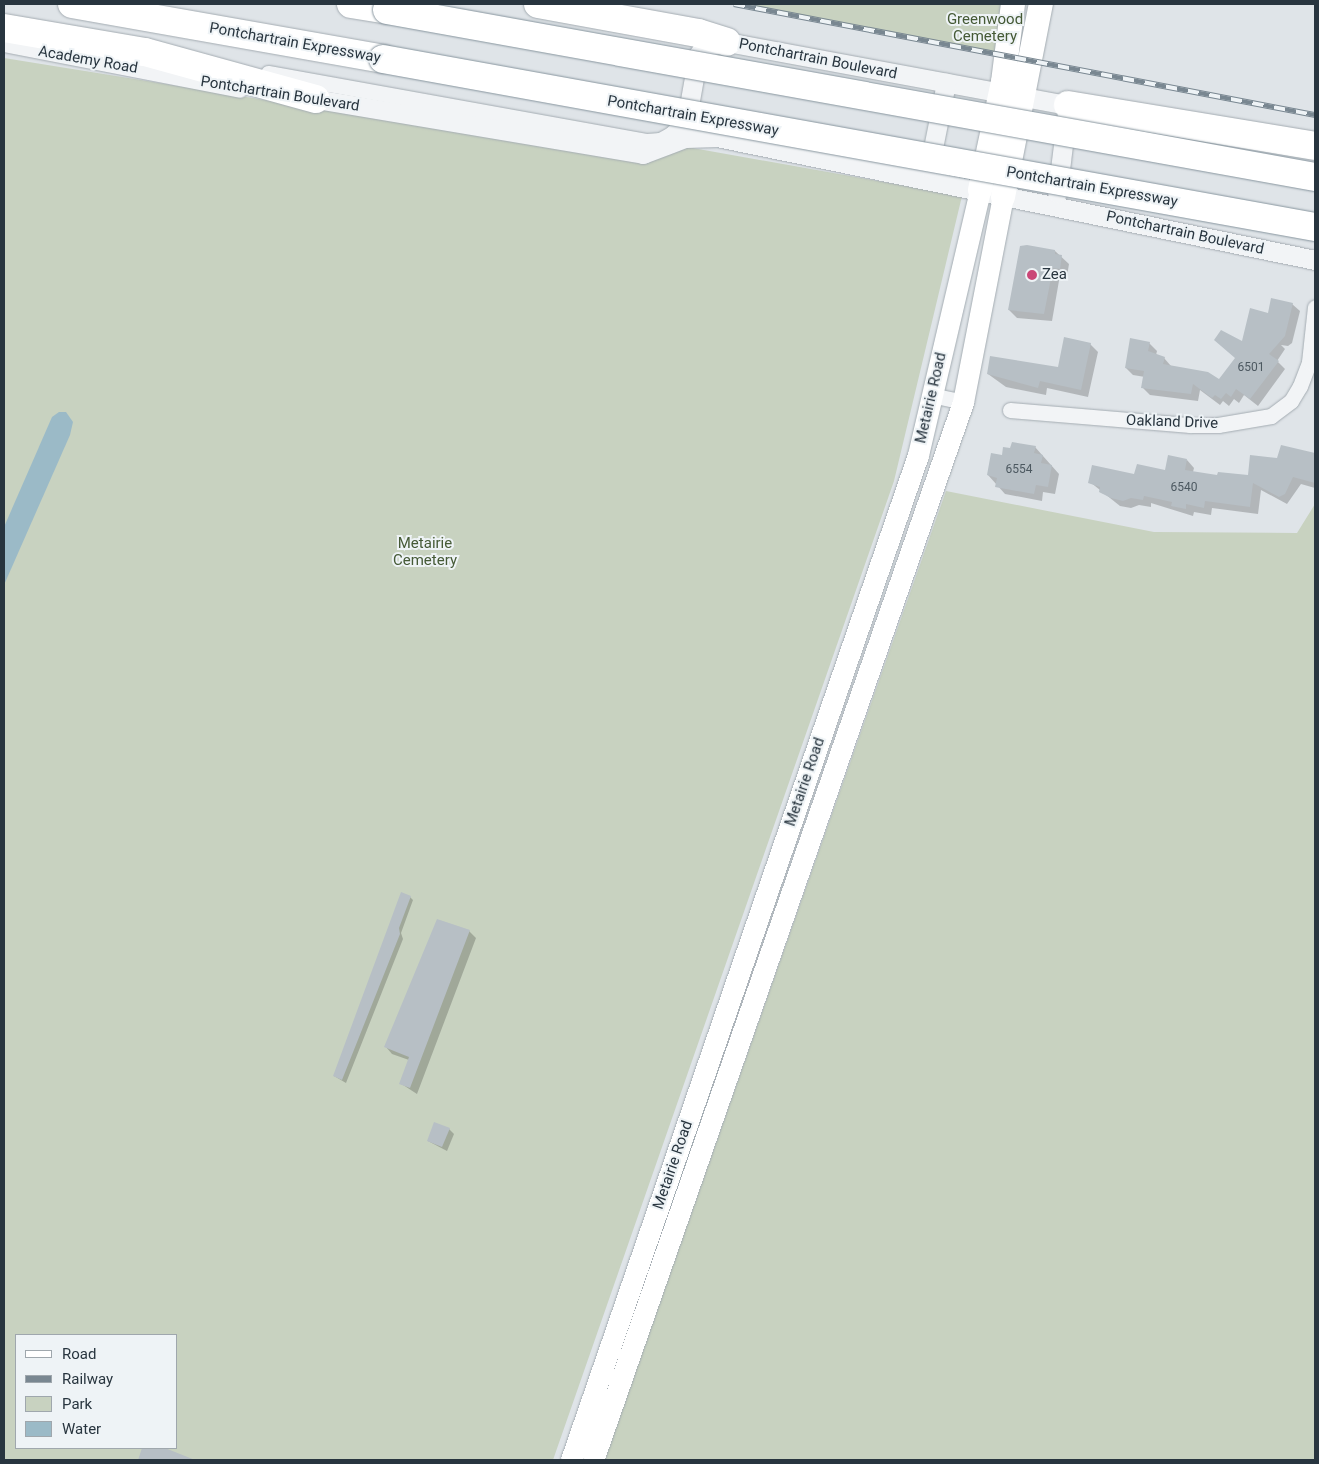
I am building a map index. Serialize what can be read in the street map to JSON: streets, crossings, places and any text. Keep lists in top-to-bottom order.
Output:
{
  "streets": {
    "highway": ["Pontchartrain Expressway"],
    "main road": ["Metairie Road"],
    "street": ["Pontchartrain Boulevard", "Academy Road", "Oakland Drive"]
  },
  "crossings": [
    ["Pontchartrain Boulevard", "Academy Road"],
    ["Pontchartrain Boulevard", "Metairie Road"]
  ],
  "parks": ["Greenwood Cemetery", "Metairie Cemetery"],
  "places": ["Zea"],
  "house_numbers": ["6501", "6554", "6540"],
  "legend": [
    "Road",
    "Railway",
    "Park",
    "Water"
  ]
}
